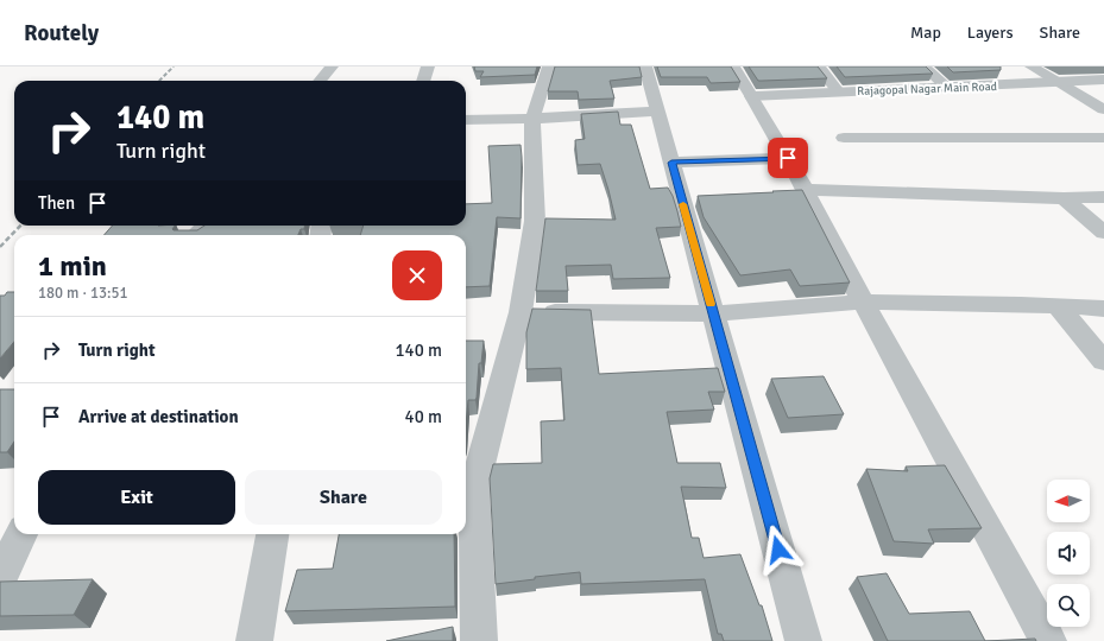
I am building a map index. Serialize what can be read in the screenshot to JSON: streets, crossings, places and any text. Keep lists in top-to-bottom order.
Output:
{
  "streets": {
    "street": ["Rajagopal Nagar Main Road"]
  },
  "north": "left",
  "page": {
    "header": "Routely",
    "nav": ["Map", "Layers", "Share"],
    "turn": ["140 m", "Turn right"],
    "then": "Then",
    "heading": ["1 min", "180 m · 13:51"],
    "list": [
      {
        "name": "Turn right",
        "value": "140 m"
      },
      {
        "name": "Arrive at destination",
        "value": "40 m"
      }
    ],
    "buttons": ["Exit", "Share"]
  }
}
